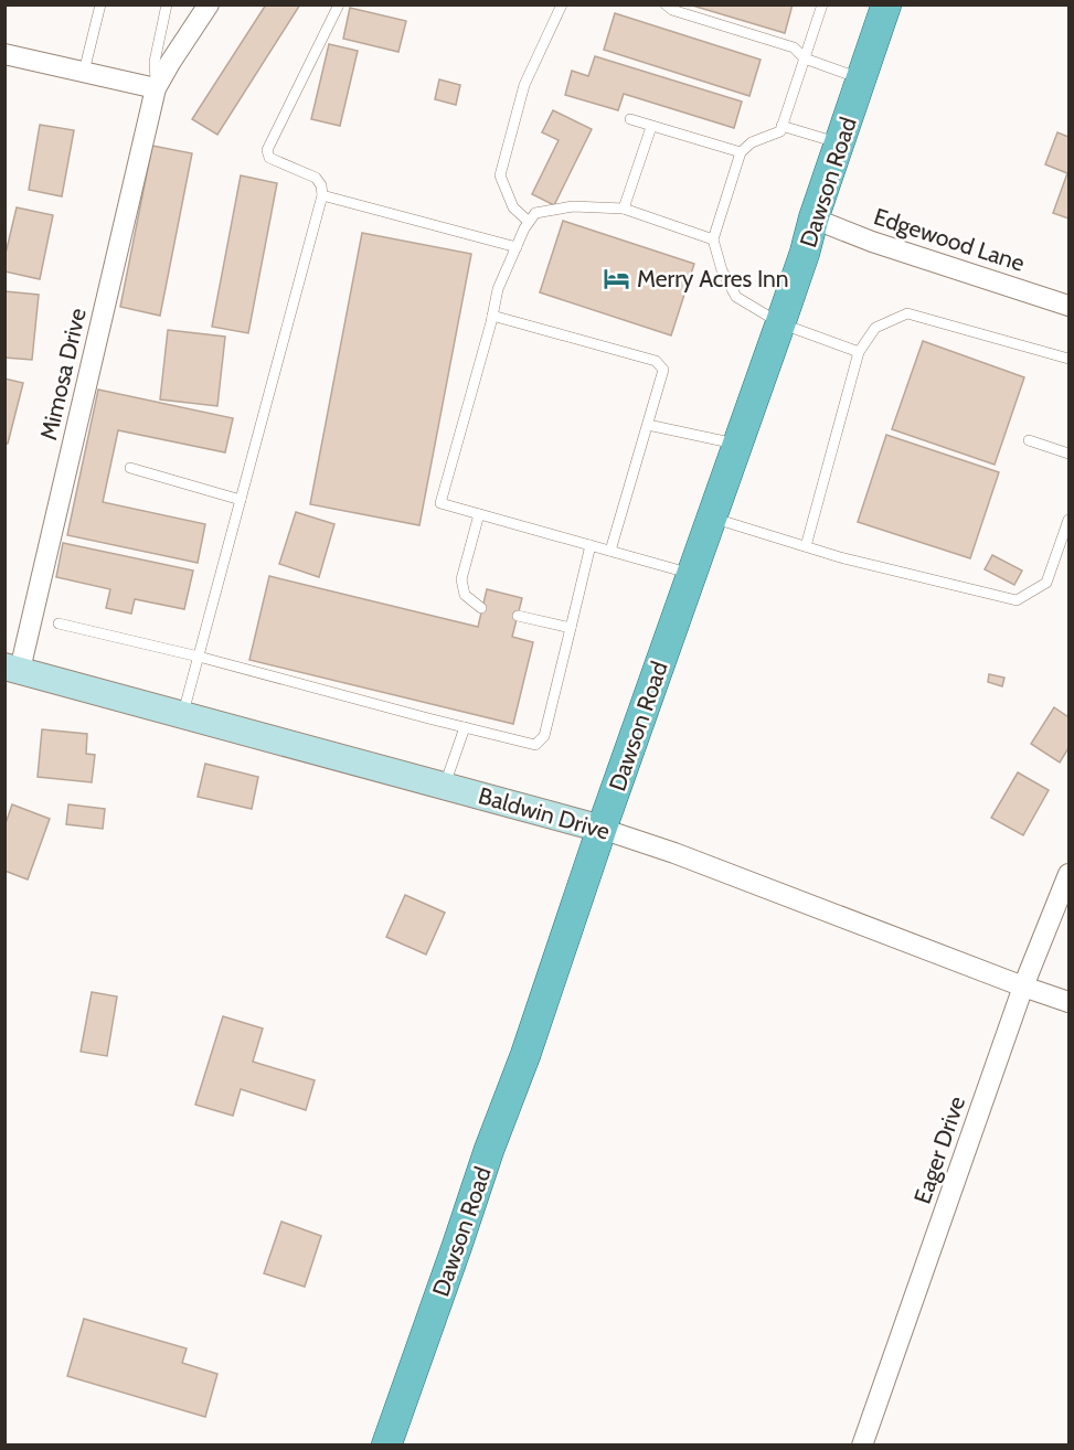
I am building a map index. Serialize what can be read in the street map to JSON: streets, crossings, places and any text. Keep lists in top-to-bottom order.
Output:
{
  "streets": {
    "main road": ["Dawson Road"],
    "street": [
      "Edgewood Lane",
      "Mimosa Drive",
      "Baldwin Drive",
      "Eager Drive"
    ]
  },
  "crossings": [
    ["Dawson Road", "Edgewood Lane"],
    ["Dawson Road", "Baldwin Drive"],
    ["Mimosa Drive", "Baldwin Drive"],
    ["Baldwin Drive", "Eager Drive"]
  ],
  "places": {
    "hotel": ["Merry Acres Inn"]
  }
}
